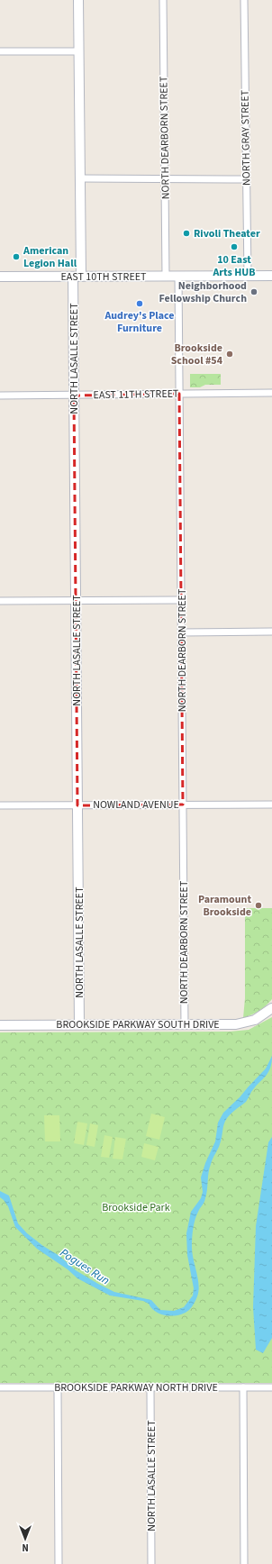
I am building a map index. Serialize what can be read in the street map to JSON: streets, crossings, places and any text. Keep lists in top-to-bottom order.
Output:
{
  "streets": {
    "street": [
      "NORTH DEARBORN STREET",
      "NORTH GRAY STREET",
      "EAST 10TH STREET",
      "NORTH LASALLE STREET",
      "EAST 11TH STREET",
      "NOWLAND AVENUE",
      "BROOKSIDE PARKWAY SOUTH DRIVE",
      "BROOKSIDE PARKWAY NORTH DRIVE"
    ]
  },
  "crossings": [
    ["NORTH DEARBORN STREET", "EAST 10TH STREET"],
    ["NORTH DEARBORN STREET", "EAST 11TH STREET"],
    ["NORTH DEARBORN STREET", "NOWLAND AVENUE"],
    ["NORTH DEARBORN STREET", "BROOKSIDE PARKWAY SOUTH DRIVE"],
    ["NORTH GRAY STREET", "EAST 10TH STREET"],
    ["EAST 10TH STREET", "NORTH LASALLE STREET"],
    ["NORTH LASALLE STREET", "EAST 11TH STREET"],
    ["NORTH LASALLE STREET", "NOWLAND AVENUE"],
    ["NORTH LASALLE STREET", "BROOKSIDE PARKWAY SOUTH DRIVE"],
    ["NORTH LASALLE STREET", "BROOKSIDE PARKWAY NORTH DRIVE"]
  ],
  "water": ["Pogues Run"],
  "parks": ["Brookside Park"],
  "places": [
    "Rivoli Theater",
    "10 East Arts HUB",
    "American Legion Hall",
    "Neighborhood Fellowship Church",
    "Audrey's Place Furniture",
    "Brookside School #54",
    "Paramount Brookside"
  ],
  "north": "bottom"
}
